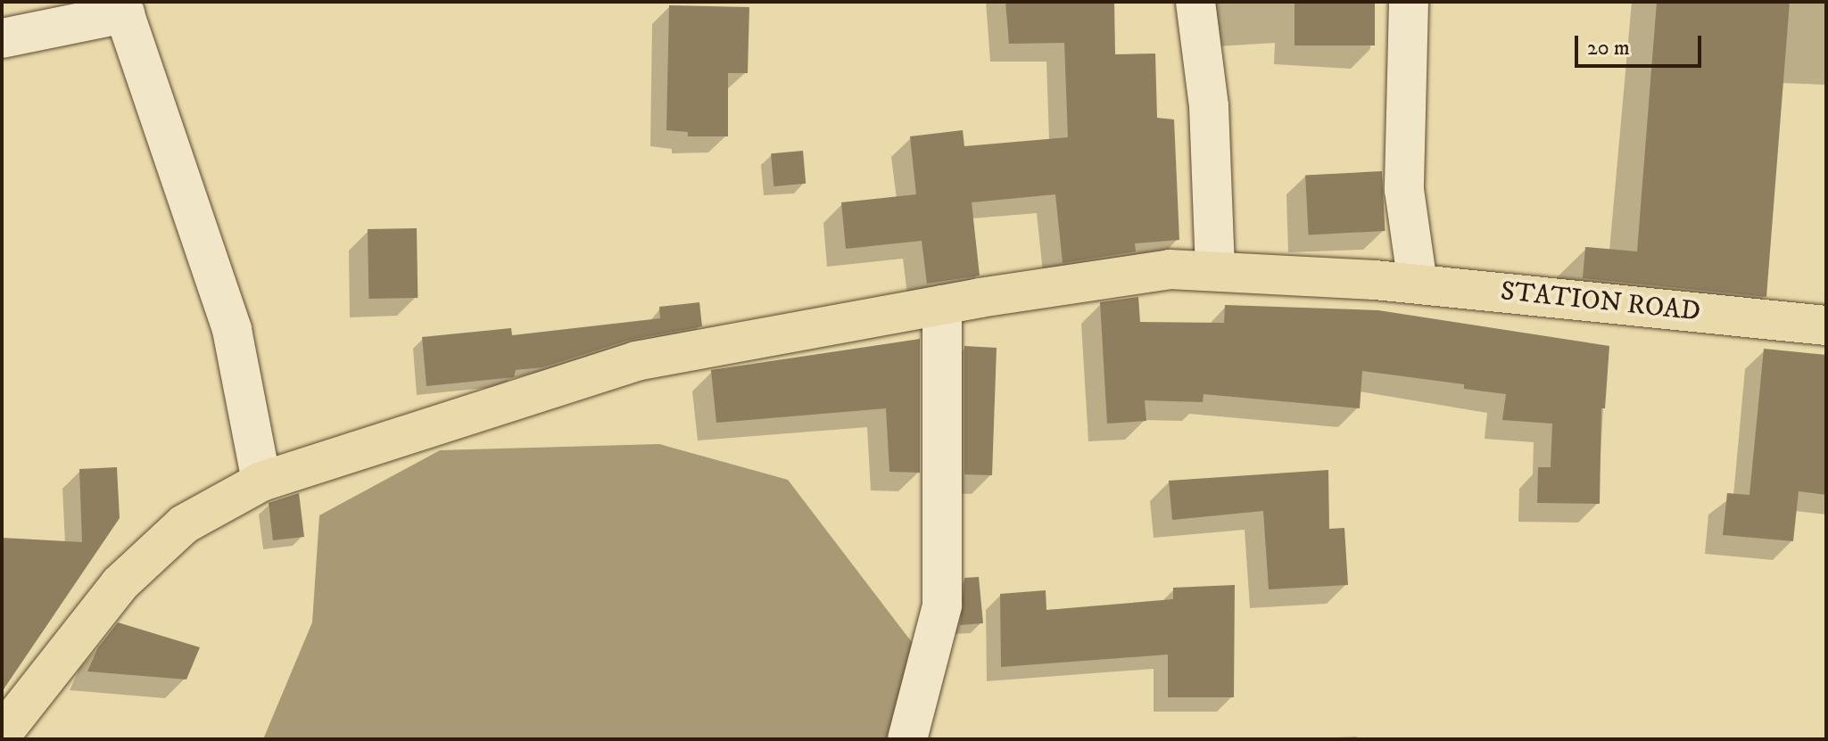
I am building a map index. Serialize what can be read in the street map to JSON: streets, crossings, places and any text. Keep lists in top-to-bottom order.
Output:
{
  "streets": {
    "main road": ["STATION ROAD"]
  },
  "scale_bar": "20 m"
}
